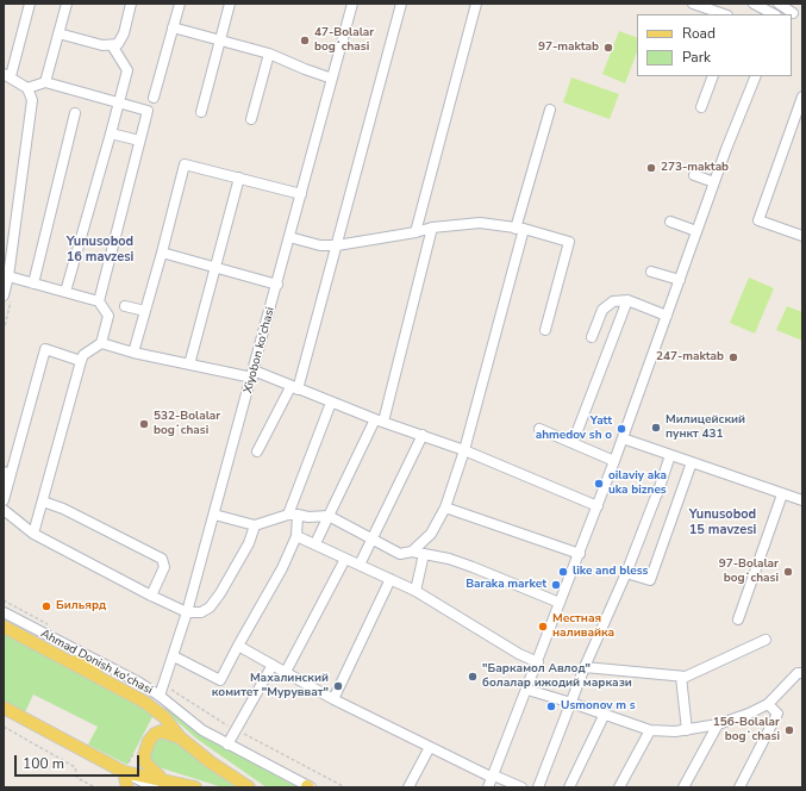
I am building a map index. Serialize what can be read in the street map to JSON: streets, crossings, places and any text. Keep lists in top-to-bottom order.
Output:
{
  "streets": {
    "main road": ["Ahmad Donish ko'chasi"],
    "street": ["Xiyobon ko'chasi"]
  },
  "crossings": [
    ["Xiyobon ko'chasi", "Ahmad Donish ko'chasi"]
  ],
  "districts": ["Yunusobod 16 mavzesi", "Yunusobod 15 mavzesi"],
  "places": [
    "47-Bolalar bogʻchasi",
    "97-maktab",
    "273-maktab",
    "247-maktab",
    "532-Bolalar bogʻchasi",
    "Милицейский пункт 431",
    "Yatt ahmedov sh o",
    "oilaviy aka uka biznes",
    "like and bless",
    "97-Bolalar bogʻchasi",
    "Baraka market",
    "Бильярд",
    "Местная наливайка",
    "\"Баркамол Авлод\" болалар ижодий маркази",
    "Махалинский комитет \"Мурувват\"",
    "Usmonov m s",
    "156-Bolalar bogʻchasi"
  ],
  "legend": ["Road", "Park"],
  "scale_bar": "100 m"
}
